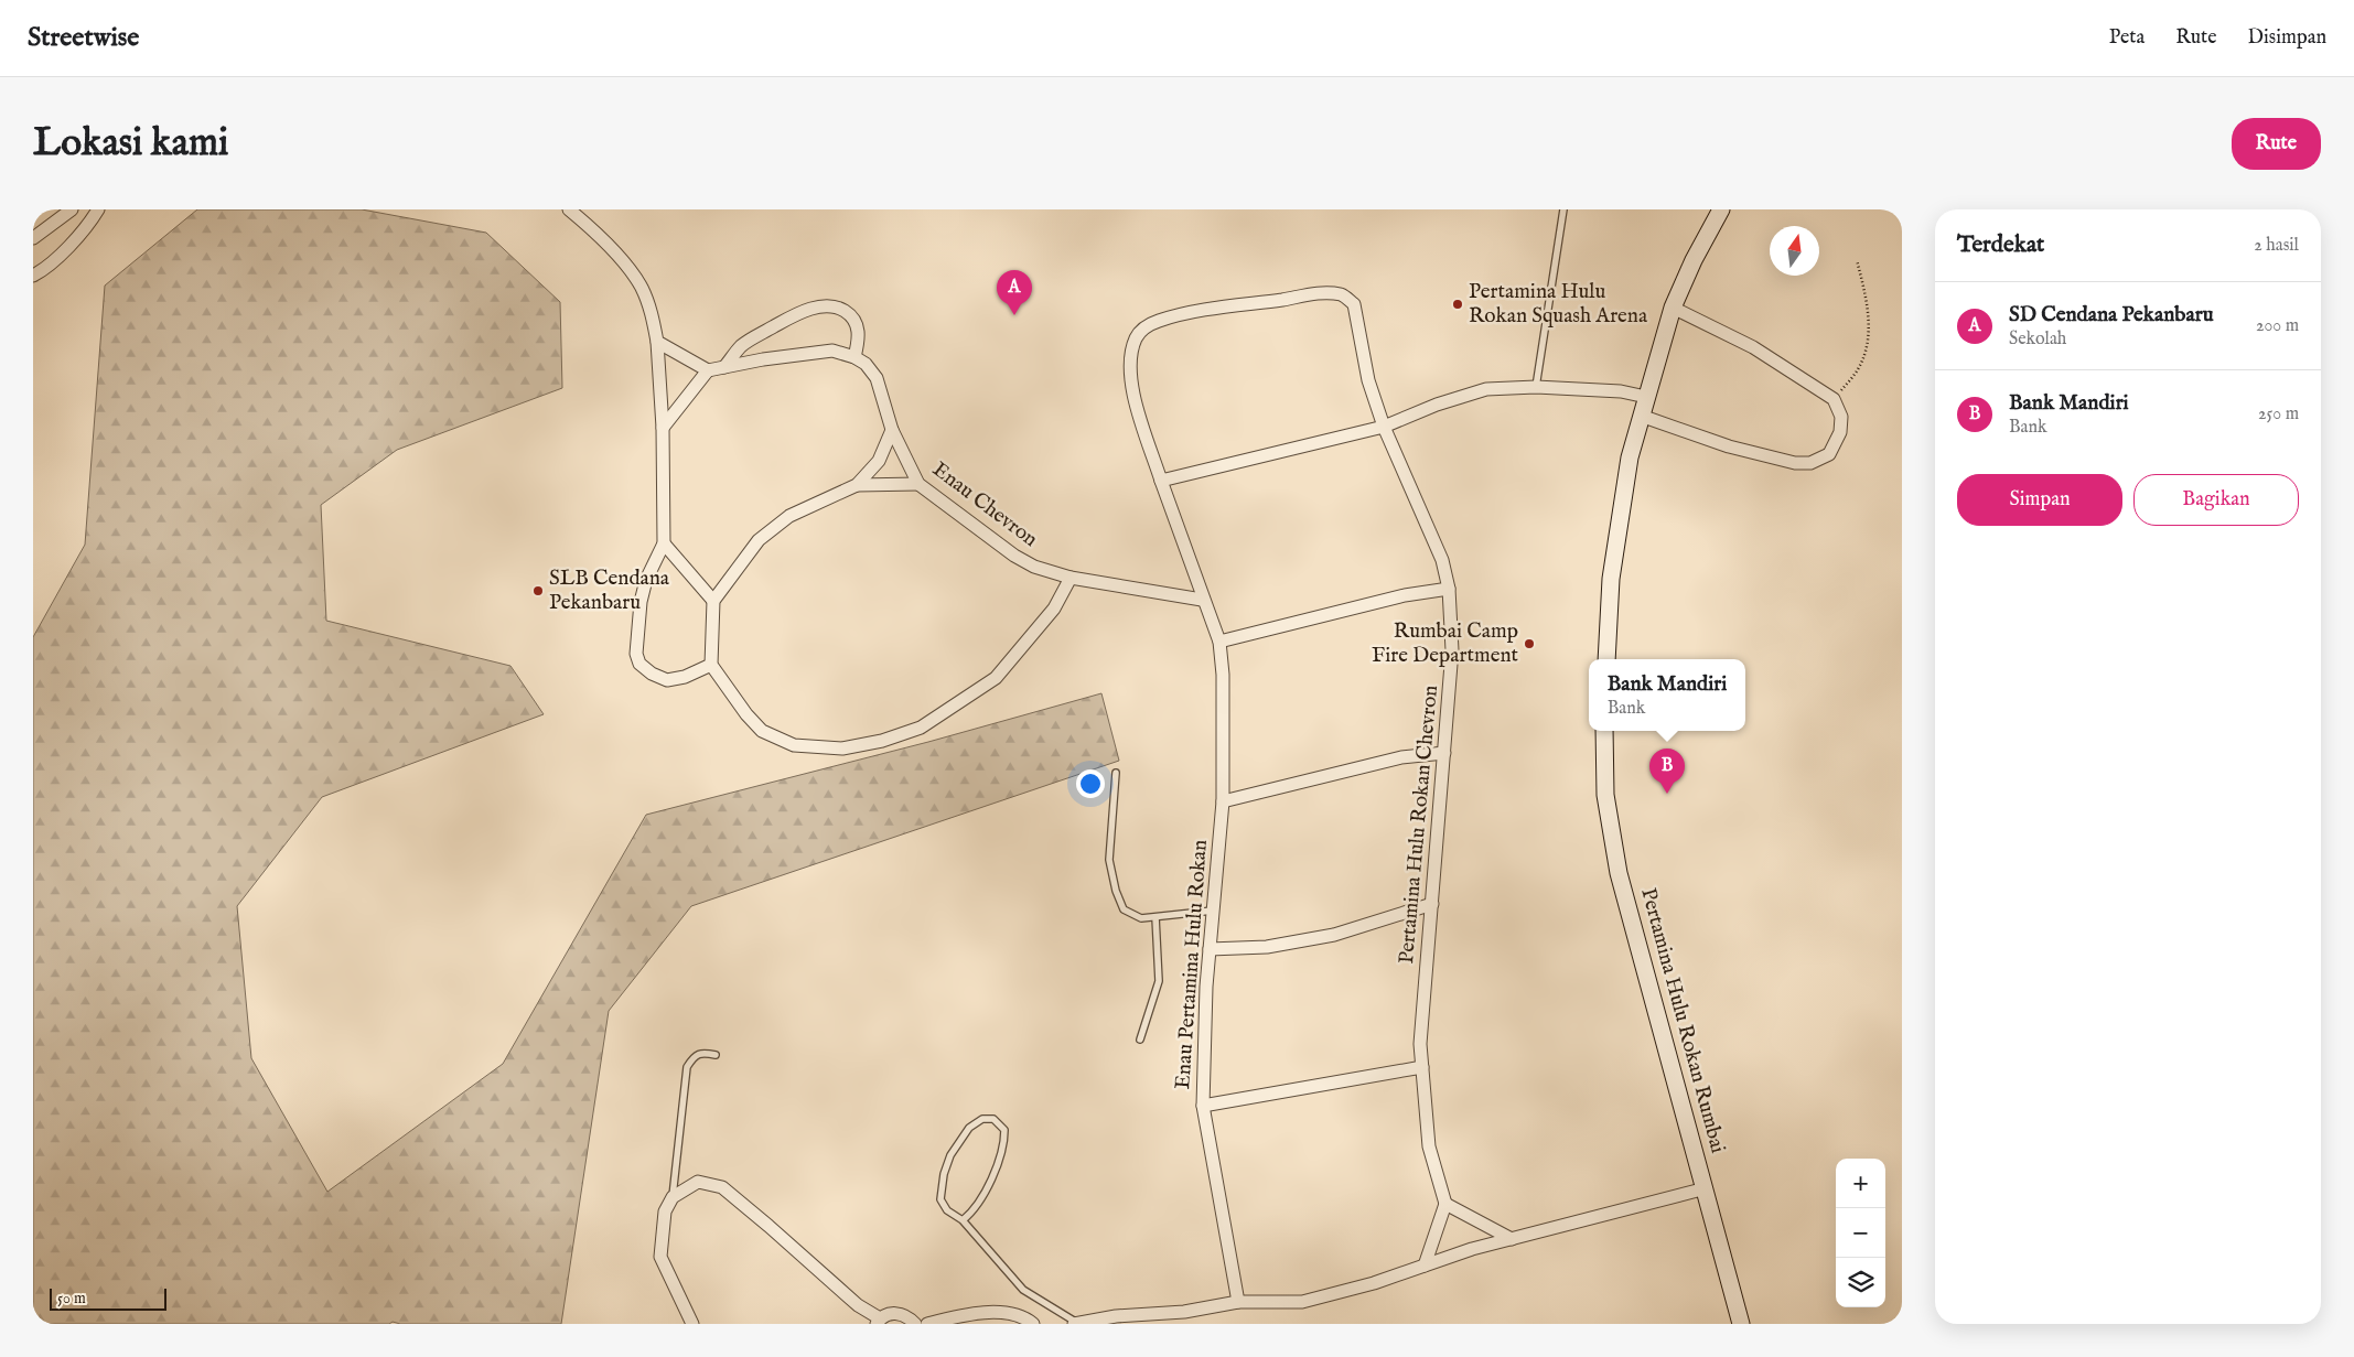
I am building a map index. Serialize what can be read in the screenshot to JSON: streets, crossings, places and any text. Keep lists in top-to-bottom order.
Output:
{
  "streets": {
    "street": [
      "Enau Chevron",
      "Pertamina Hulu Rokan Chevron",
      "Enau Pertamina Hulu Rokan",
      "Pertamina Hulu Rokan Rumbai"
    ]
  },
  "crossings": [
    ["Enau Chevron", "Enau Pertamina Hulu Rokan"],
    ["Pertamina Hulu Rokan Chevron", "Enau Pertamina Hulu Rokan"]
  ],
  "places": ["Pertamina Hulu Rokan Squash Arena", "SLB Cendana Pekanbaru", "Rumbai Camp Fire Department"],
  "scale_bar": "50 m",
  "north": "top",
  "page": {
    "header": "Streetwise",
    "nav": ["Peta", "Rute", "Disimpan"],
    "buttons": [
      "Rute",
      ["Simpan", "Bagikan"]
    ],
    "title": "Lokasi kami",
    "heading": ["Terdekat", "2 hasil"],
    "pins": ["A", "B"],
    "list": [
      {
        "mark": "A",
        "name": "SD Cendana Pekanbaru",
        "note": "Sekolah",
        "value": "200 m"
      },
      {
        "mark": "B",
        "name": "Bank Mandiri",
        "note": "Bank",
        "value": "250 m"
      }
    ],
    "popup": ["Bank Mandiri", "Bank"],
    "map_buttons": ["+", "−"],
    "scale": "50 m"
  }
}
